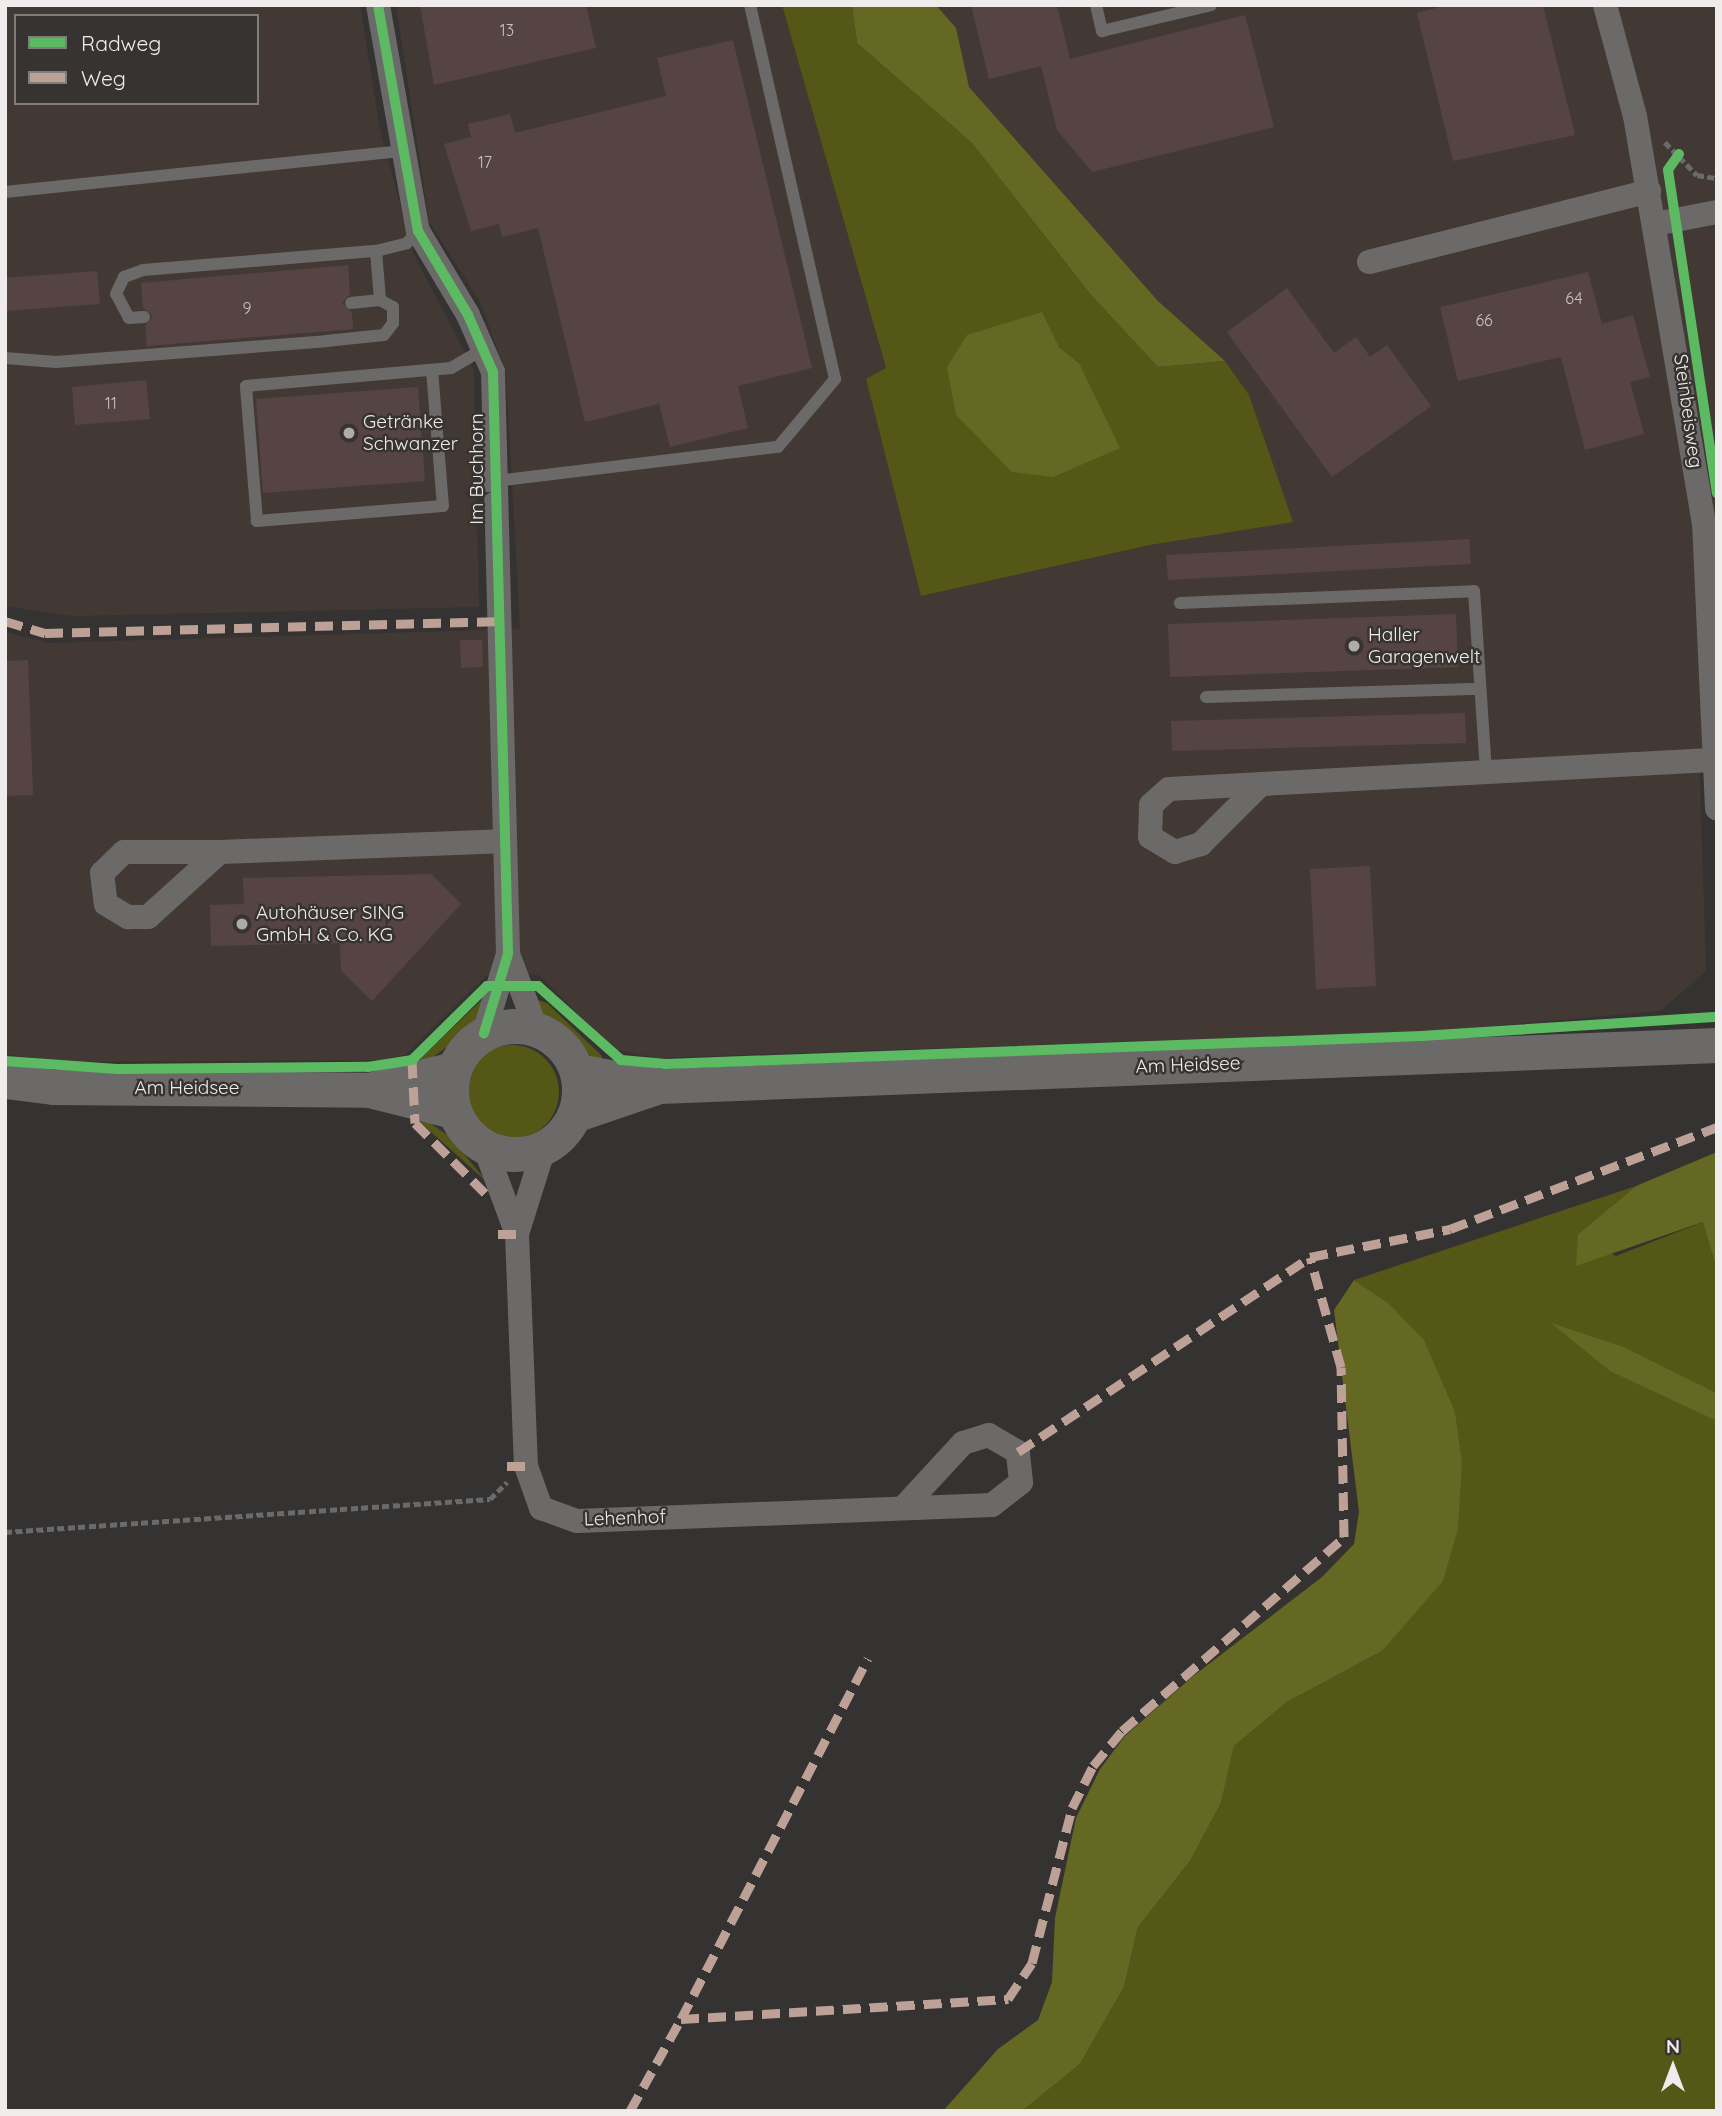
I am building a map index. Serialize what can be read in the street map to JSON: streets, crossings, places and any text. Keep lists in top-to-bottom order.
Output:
{
  "streets": {
    "main road": ["Am Heidsee"],
    "street": ["Steinbeisweg", "Im Buchhorn", "Lehenhof"]
  },
  "crossings": [
    ["Im Buchhorn", "Am Heidsee"],
    ["Im Buchhorn", "Lehenhof"],
    ["Am Heidsee", "Lehenhof"]
  ],
  "places": ["Getränke Schwanzer", "Haller Garagenwelt", "Autohäuser SING GmbH & Co. KG"],
  "house_numbers": [
    "13",
    "17",
    "64",
    "9",
    "66",
    "11"
  ],
  "legend": ["Radweg", "Weg"],
  "north": "top"
}
